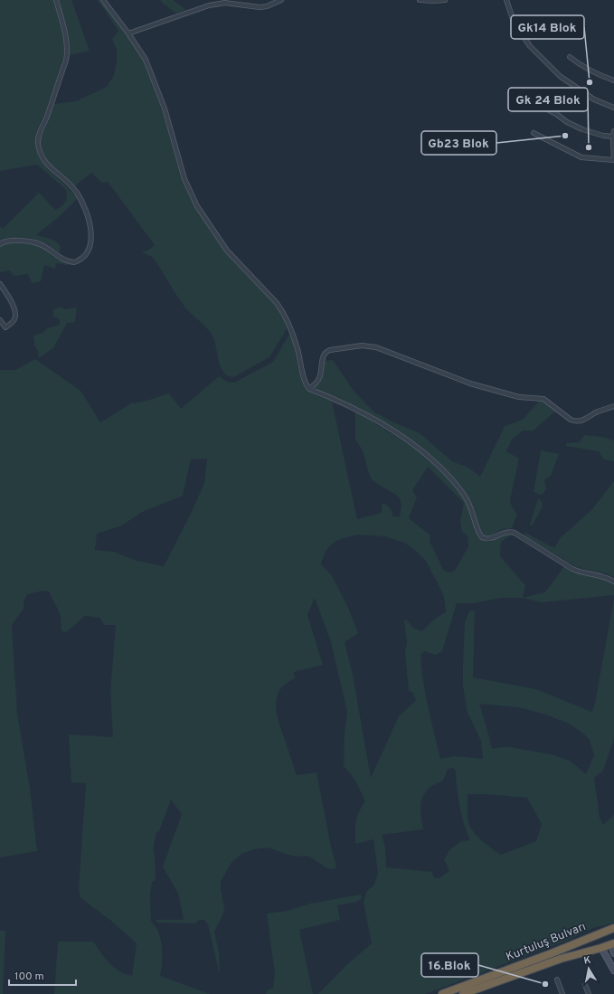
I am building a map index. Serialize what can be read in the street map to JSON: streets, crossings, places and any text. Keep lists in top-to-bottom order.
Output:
{
  "streets": {
    "highway": ["Kurtuluş Bulvarı"]
  },
  "places": [
    "Gk14 Blok",
    "Gb23 Blok",
    "Gk 24 Blok",
    "16.Blok"
  ],
  "scale_bar": "100 m",
  "north": "top"
}
